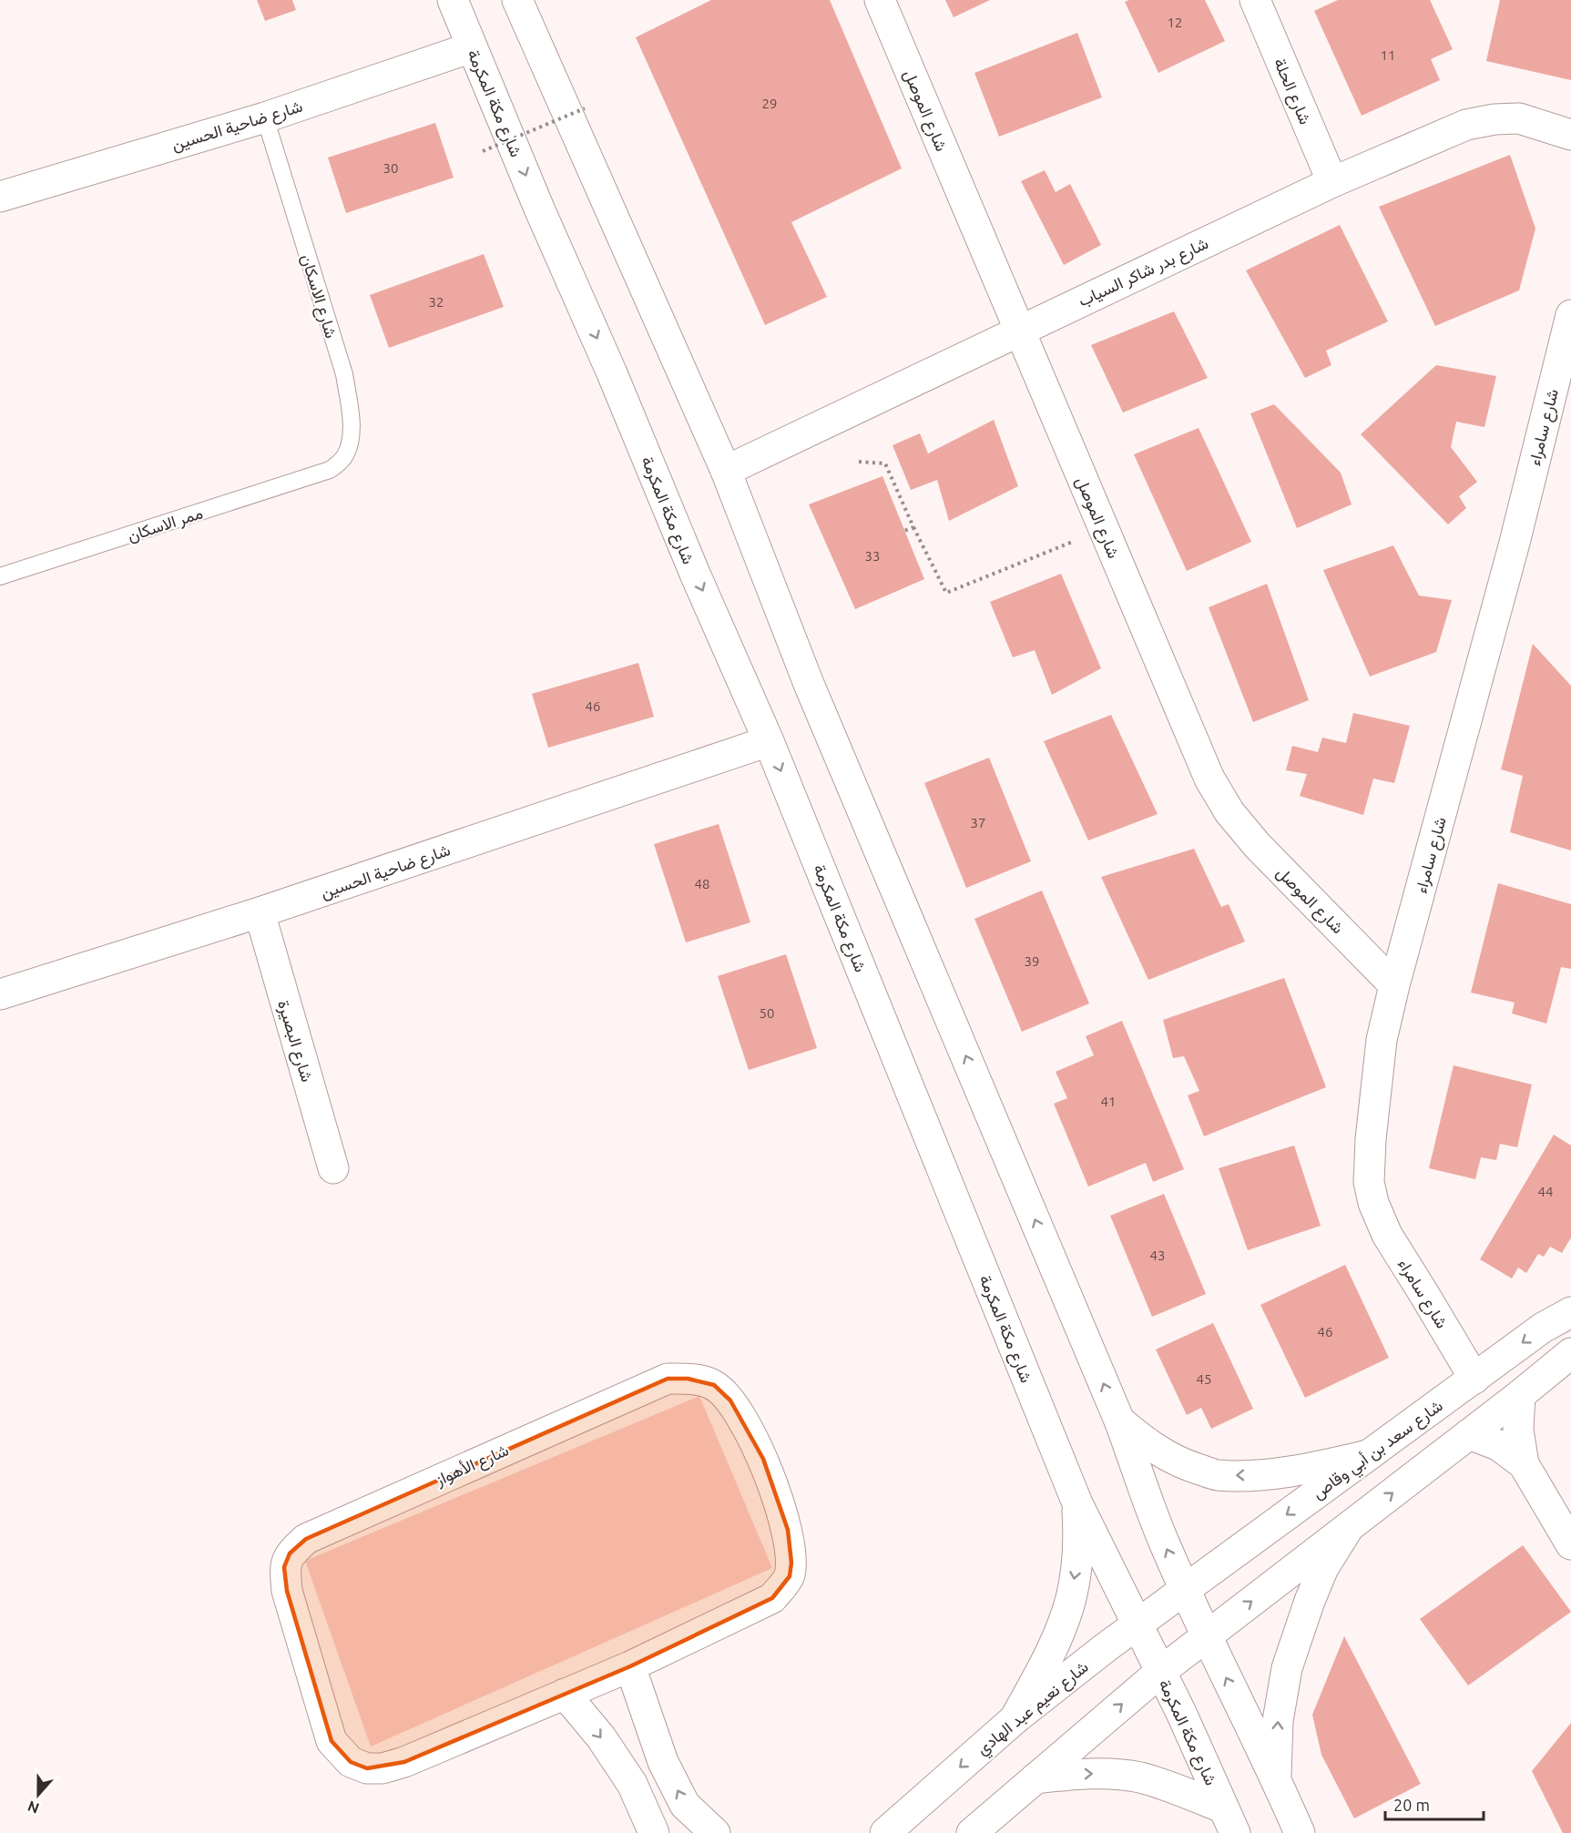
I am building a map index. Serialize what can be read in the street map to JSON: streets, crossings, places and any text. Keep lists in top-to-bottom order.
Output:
{
  "streets": {
    "street": [
      "شارع الحلة",
      "شارع مكة المكرمة",
      "شارع الموصل",
      "شارع ضاحية الحسين",
      "شارع بدر شاكر السياب",
      "شارع سامراء",
      "شارع البصيرة",
      "شارع سعد بن أبي وقاص",
      "شارع الأهواز",
      "شارع نعيم عبد الهادي"
    ],
    "lane": ["شارع الاسكان", "ممر الاسكان"]
  },
  "crossings": [
    ["شارع الحلة", "شارع بدر شاكر السياب"],
    ["شارع مكة المكرمة", "شارع ضاحية الحسين"],
    ["شارع مكة المكرمة", "شارع نعيم عبد الهادي"],
    ["شارع الموصل", "شارع بدر شاكر السياب"],
    ["شارع الموصل", "شارع سامراء"],
    ["شارع ضاحية الحسين", "شارع الاسكان"],
    ["شارع ضاحية الحسين", "شارع البصيرة"],
    ["شارع الاسكان", "ممر الاسكان"],
    ["شارع سامراء", "شارع سعد بن أبي وقاص"],
    ["شارع سعد بن أبي وقاص", "شارع نعيم عبد الهادي"]
  ],
  "house_numbers": [
    "12",
    "11",
    "29",
    "30",
    "32",
    "33",
    "46",
    "37",
    "48",
    "39",
    "50",
    "41",
    "44",
    "43",
    "46",
    "45"
  ],
  "scale_bar": "20 m",
  "north": "bottom"
}
